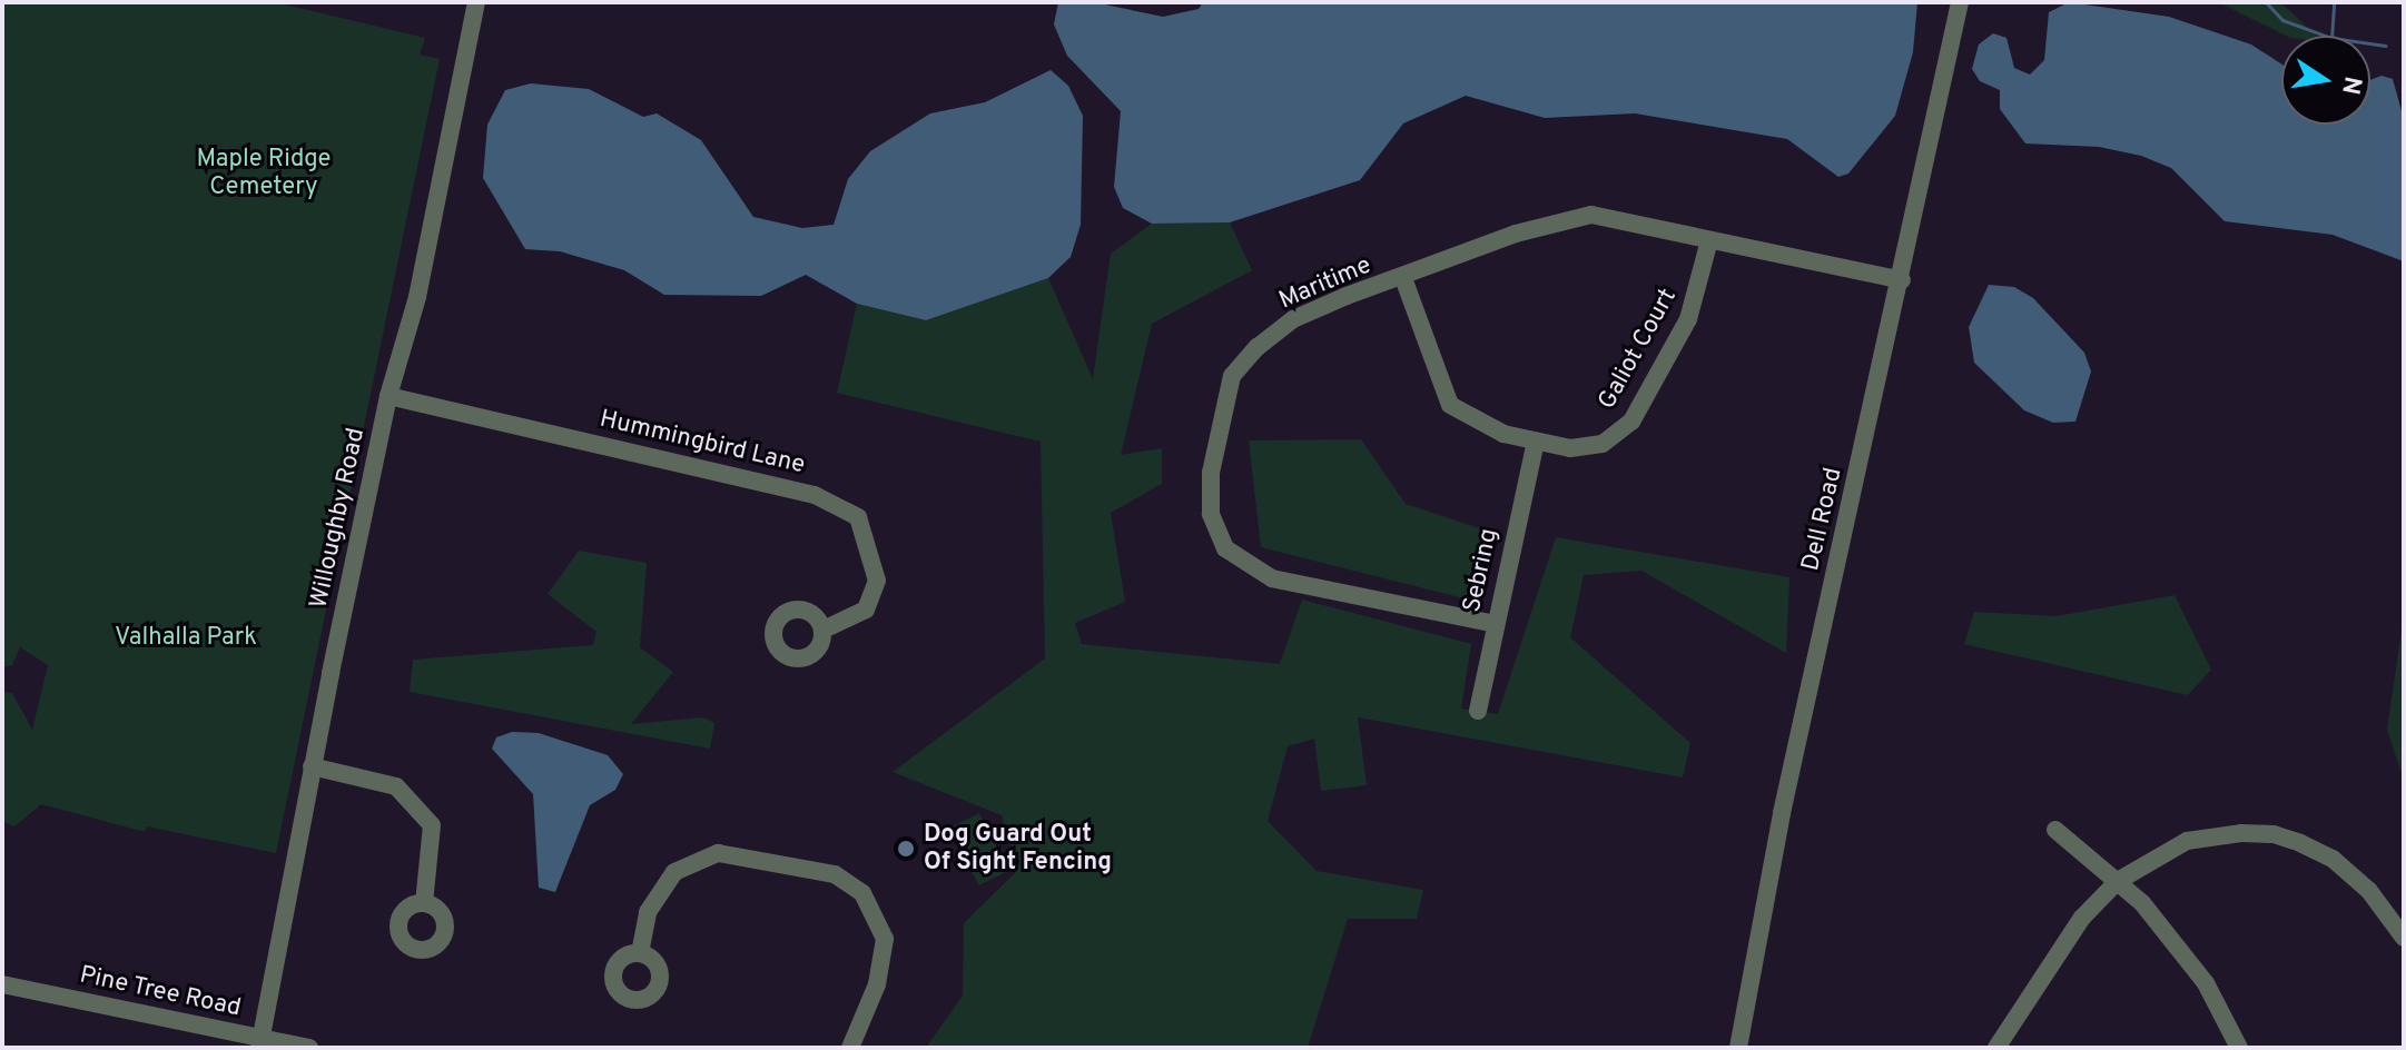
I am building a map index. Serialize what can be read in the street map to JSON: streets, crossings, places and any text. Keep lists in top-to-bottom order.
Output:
{
  "streets": {
    "street": [
      "Maritime",
      "Galiot Court",
      "Hummingbird Lane",
      "Willoughby Road",
      "Dell Road",
      "Sebring",
      "Pine Tree Road"
    ]
  },
  "crossings": [
    ["Maritime", "Galiot Court"],
    ["Maritime", "Dell Road"],
    ["Maritime", "Sebring"],
    ["Galiot Court", "Sebring"],
    ["Hummingbird Lane", "Willoughby Road"],
    ["Willoughby Road", "Pine Tree Road"]
  ],
  "parks": ["Maple Ridge Cemetery", "Valhalla Park"],
  "places": ["Dog Guard Out Of Sight Fencing"],
  "north": "right"
}
